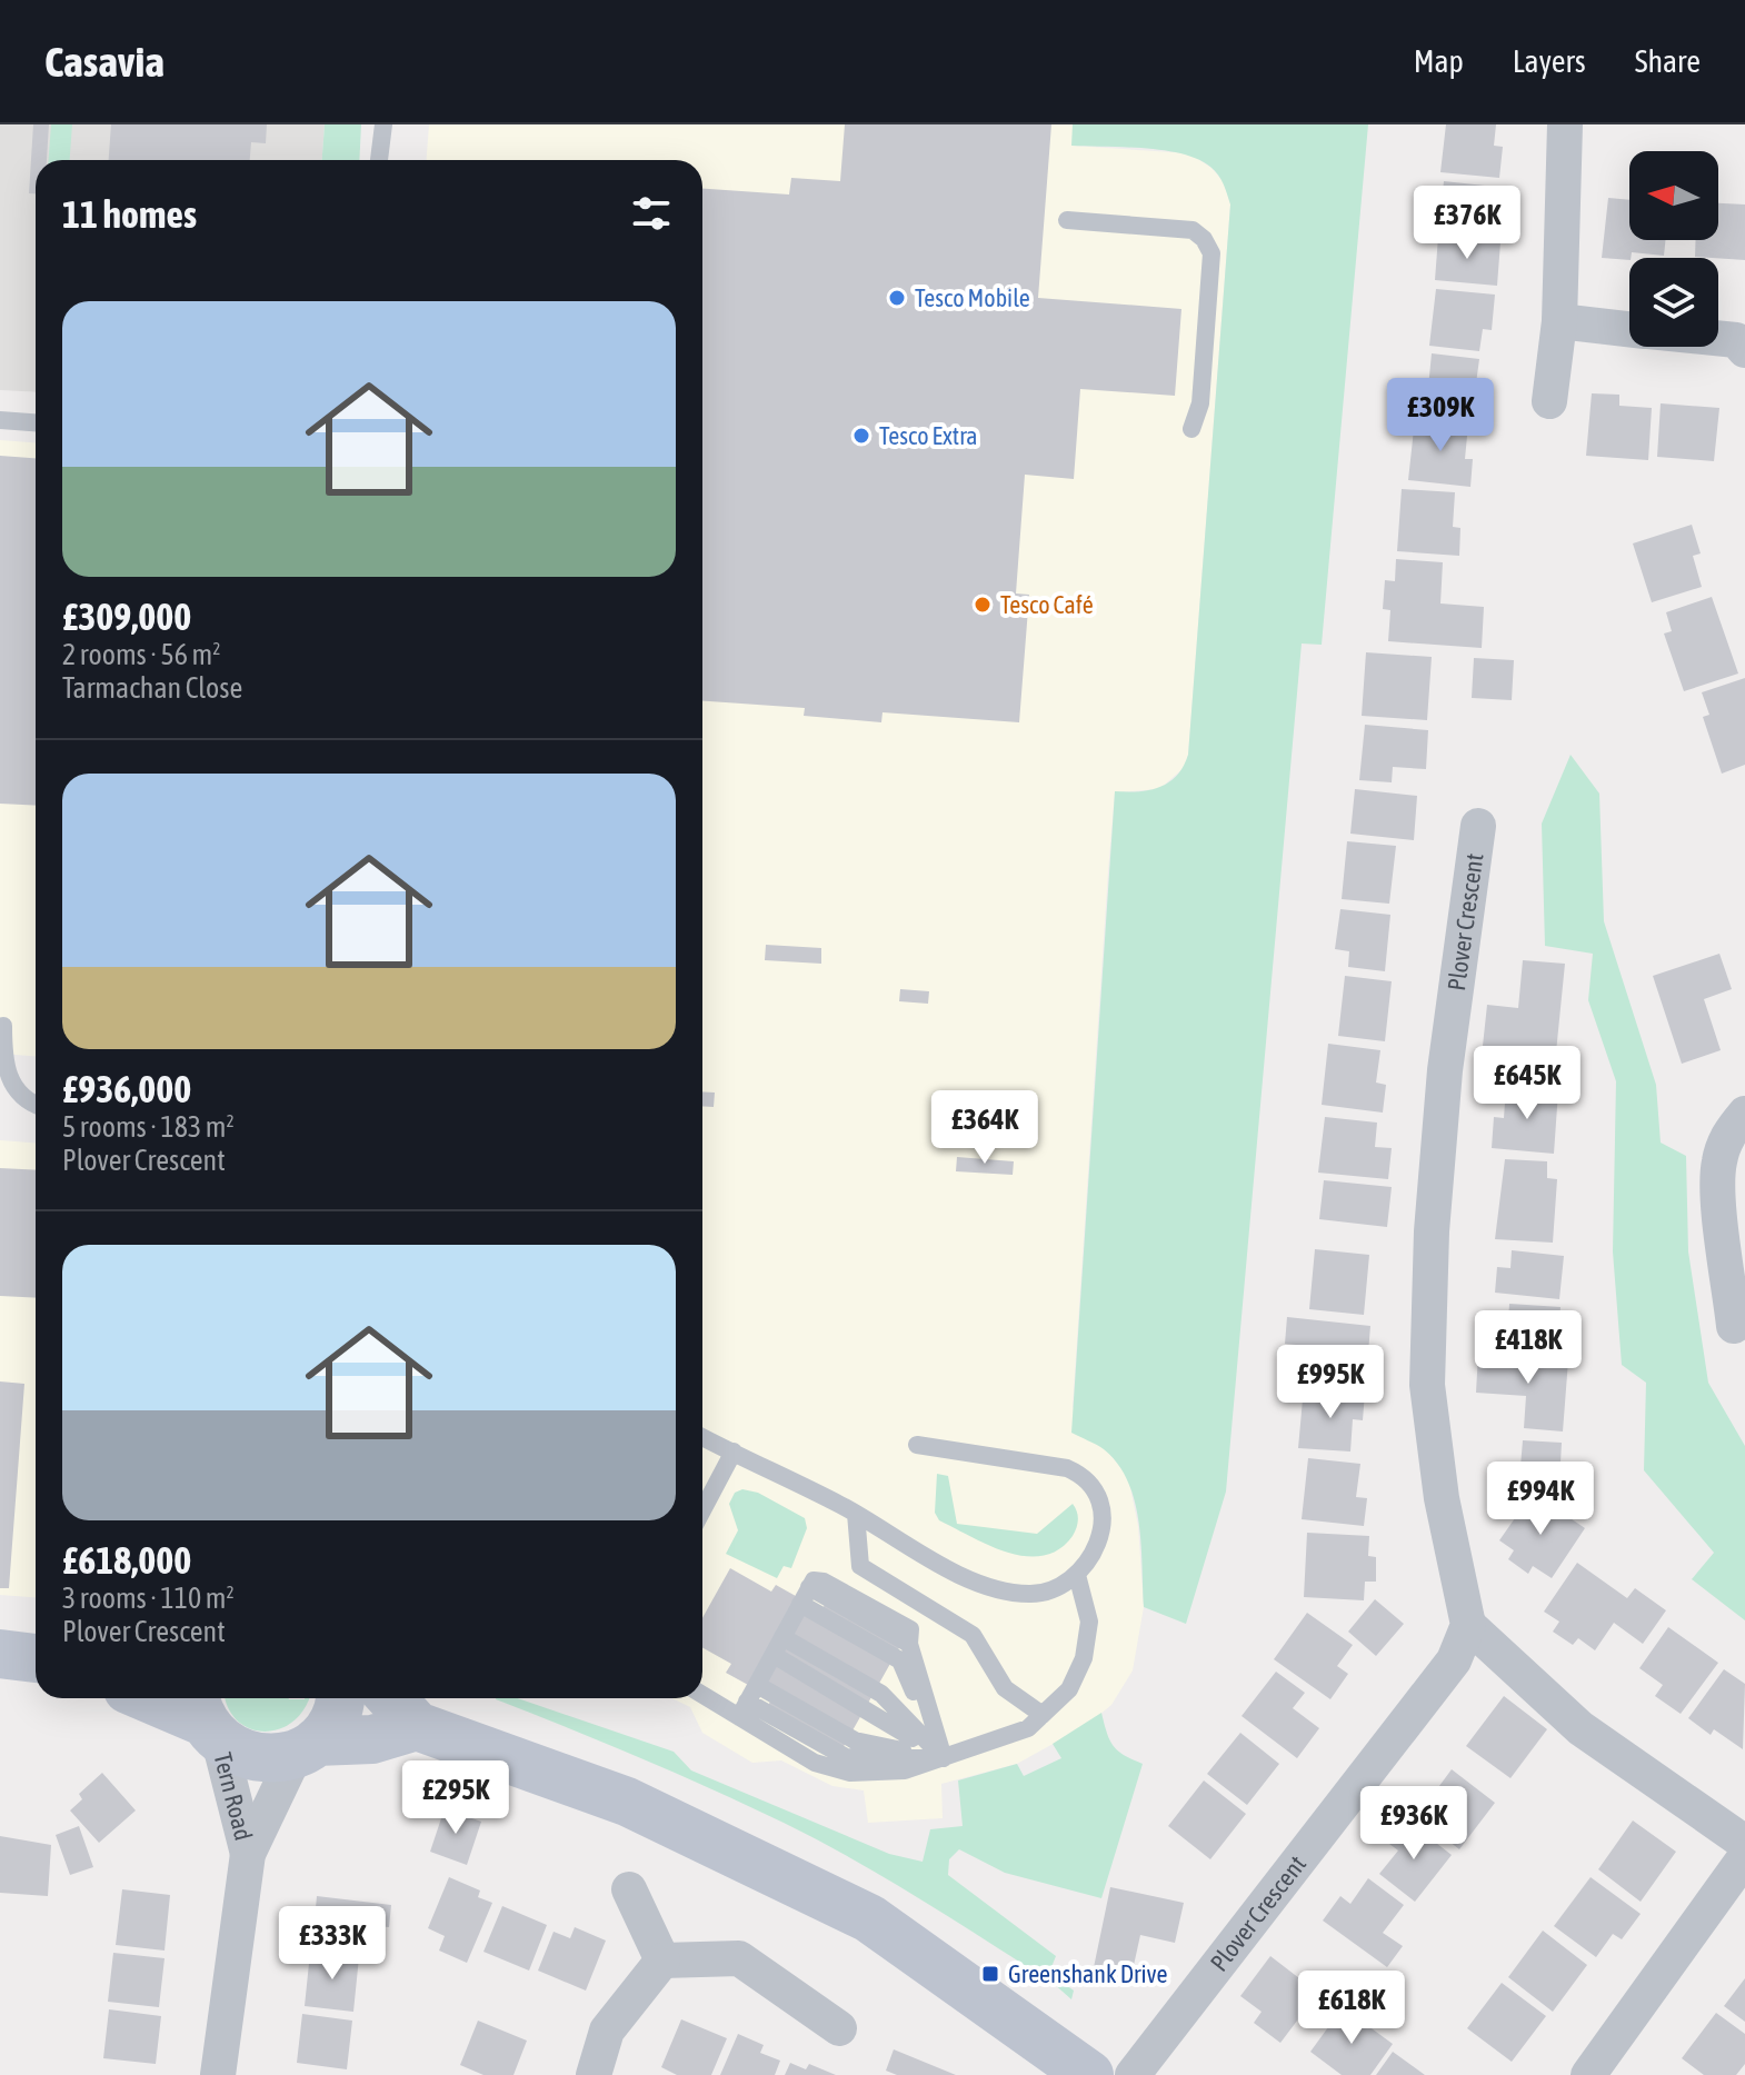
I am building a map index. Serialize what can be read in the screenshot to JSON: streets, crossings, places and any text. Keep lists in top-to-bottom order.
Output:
{
  "streets": {
    "street": ["Plover Crescent", "Tern Road"]
  },
  "places": {
    "other": ["Tesco Mobile", "Tesco Extra", "Tesco Café"],
    "transit": ["Greenshank Drive"]
  },
  "north": "left",
  "page": {
    "header": "Casavia",
    "nav": ["Map", "Layers", "Share"],
    "heading": "11 homes",
    "price": [
      "£376K",
      "£309K",
      "£645K",
      "£364K",
      "£418K",
      "£995K",
      "£994K",
      "£295K",
      "£936K",
      "£333K",
      "£618K"
    ],
    "list": [
      {
        "name": "£309,000",
        "note": "2 rooms · 56 m² · Tarmachan Close"
      },
      {
        "name": "£936,000",
        "note": "5 rooms · 183 m² · Plover Crescent"
      },
      {
        "name": "£618,000",
        "note": "3 rooms · 110 m² · Plover Crescent"
      }
    ]
  }
}
